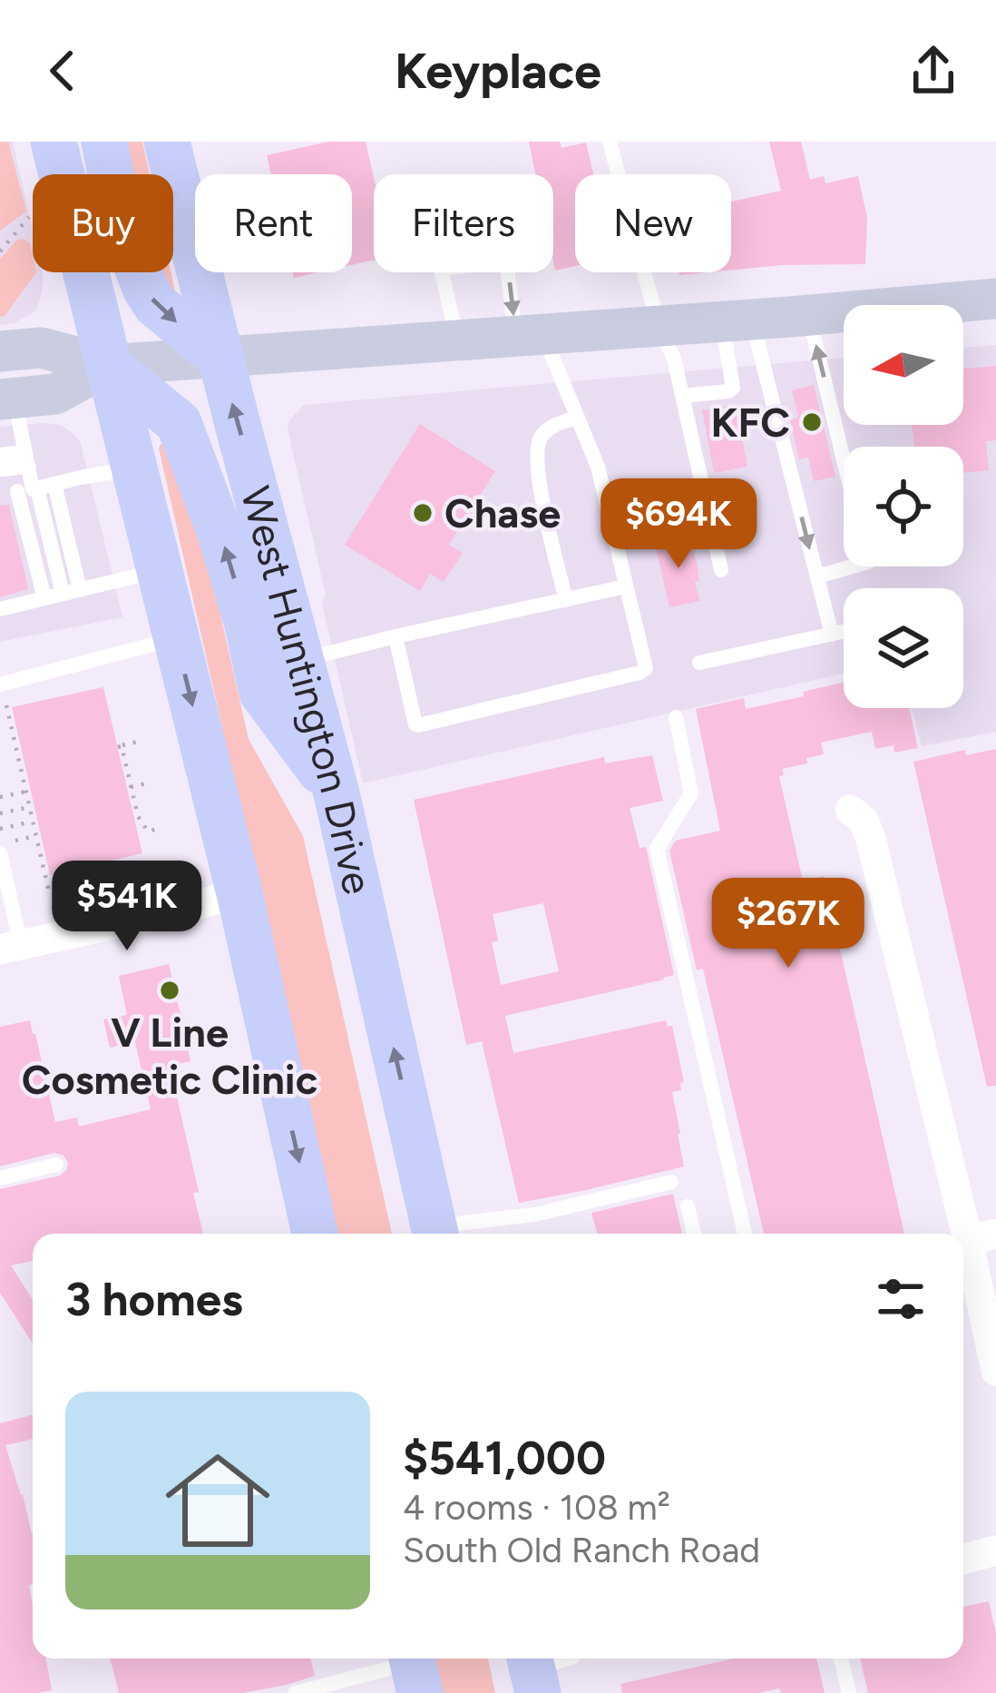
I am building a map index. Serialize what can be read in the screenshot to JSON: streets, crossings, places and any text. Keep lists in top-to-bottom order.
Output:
{
  "streets": {
    "main road": ["West Huntington Drive"]
  },
  "places": ["KFC", "Chase", "V Line Cosmetic Clinic"],
  "north": "left",
  "page": {
    "header": "Keyplace",
    "chip": [
      "Buy",
      "Rent",
      "Filters",
      "New"
    ],
    "price": ["$694K", "$541K", "$267K"],
    "heading": "3 homes",
    "list": [
      {
        "name": "$541,000",
        "note": "4 rooms · 108 m² · South Old Ranch Road"
      }
    ]
  }
}
